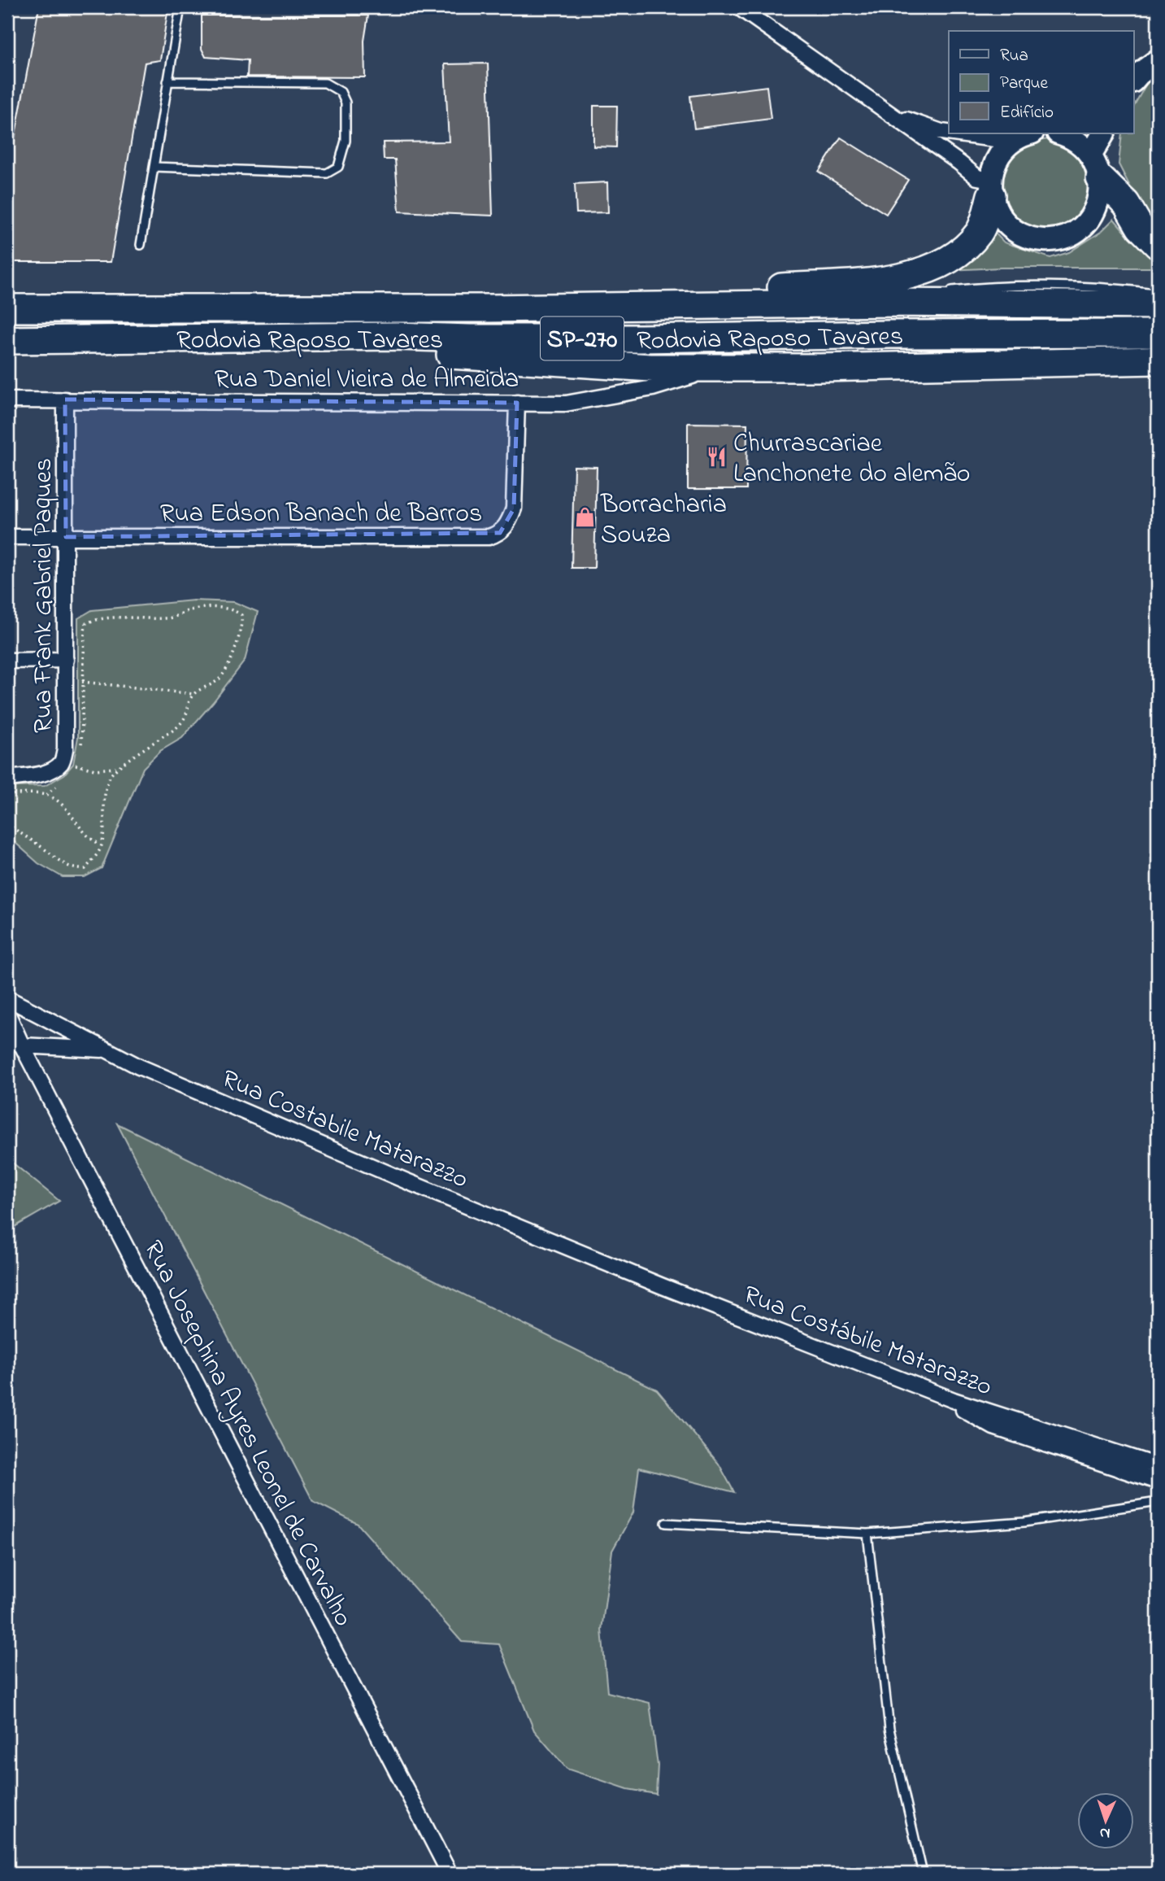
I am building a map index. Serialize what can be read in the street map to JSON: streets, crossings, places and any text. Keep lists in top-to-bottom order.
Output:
{
  "streets": {
    "highway": ["Rodovia Raposo Tavares", "SP-270"],
    "street": [
      "Rua Daniel Vieira de Almeida",
      "Rua Edson Banach de Barros",
      "Rua Frank Gabriel Paques",
      "Rua Costabile Matarazzo",
      "Rua Costábile Matarazzo",
      "Rua Josephina Ayres Leonel de Carvalho"
    ]
  },
  "crossings": [
    ["Rua Daniel Vieira de Almeida", "Rua Edson Banach de Barros"],
    ["Rua Daniel Vieira de Almeida", "Rua Frank Gabriel Paques"],
    ["Rua Edson Banach de Barros", "Rua Frank Gabriel Paques"],
    ["Rua Costabile Matarazzo", "Rua Costábile Matarazzo"],
    ["Rua Costabile Matarazzo", "Rua Josephina Ayres Leonel de Carvalho"]
  ],
  "places": {
    "restaurant": ["Churrascariae Lanchonete do alemão"],
    "shop": ["Borracharia Souza"]
  },
  "legend": ["Rua", "Parque", "Edifício"],
  "north": "bottom"
}
